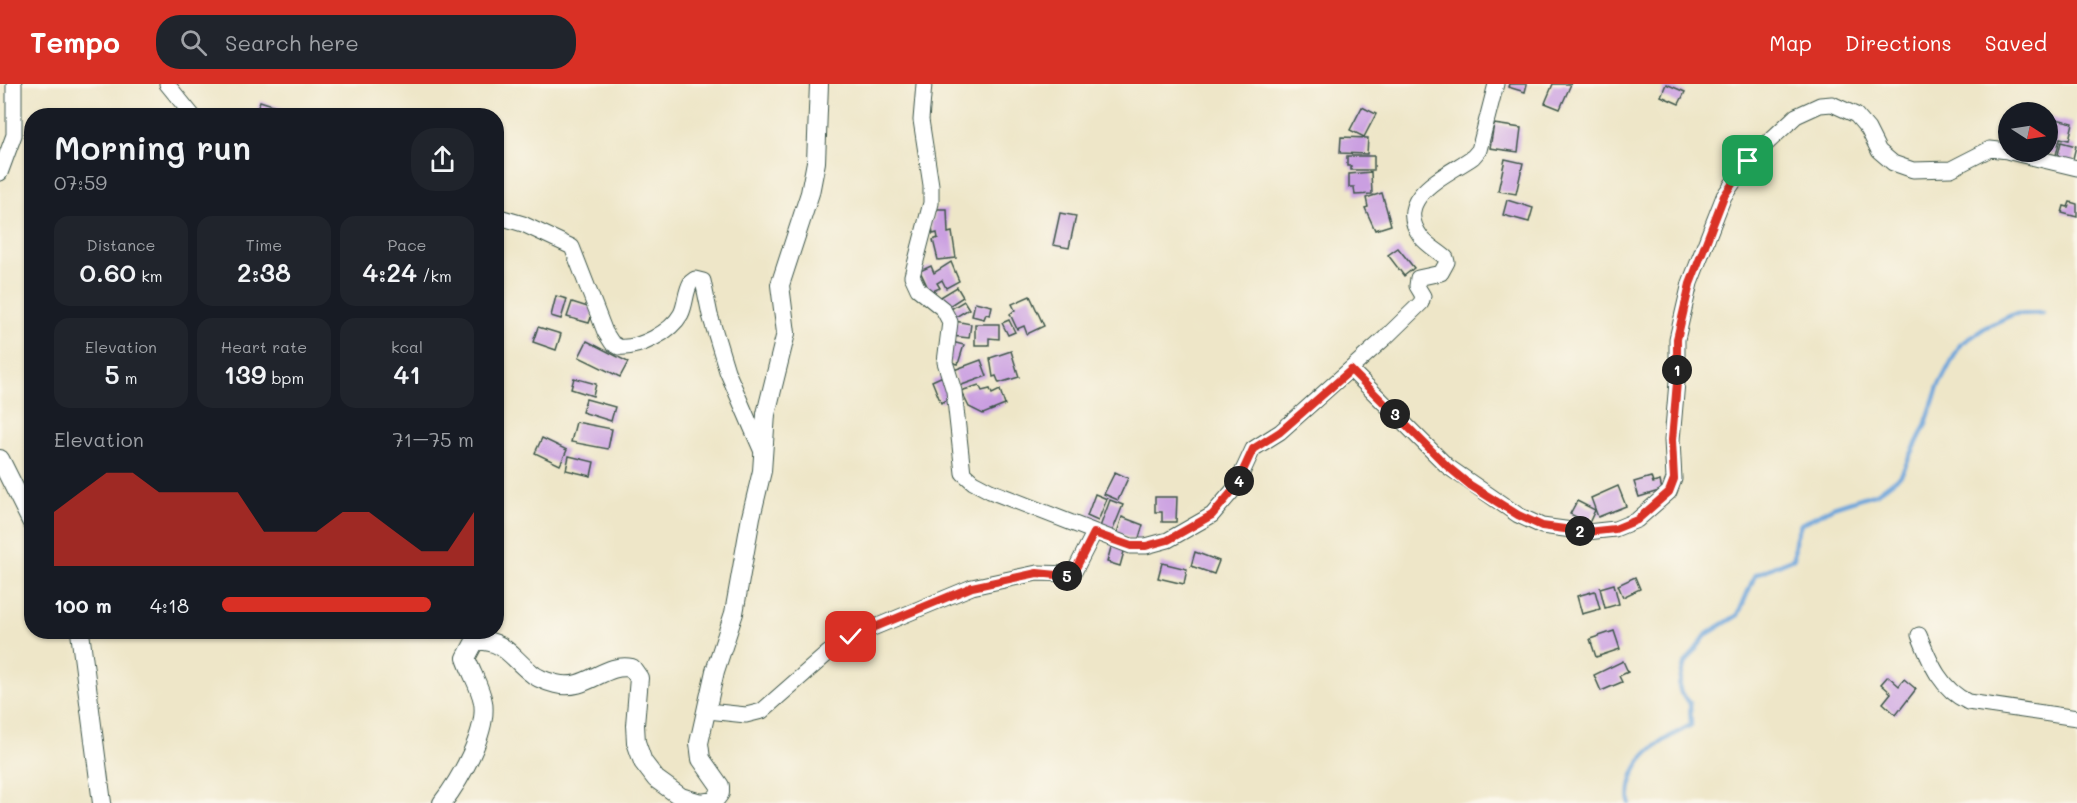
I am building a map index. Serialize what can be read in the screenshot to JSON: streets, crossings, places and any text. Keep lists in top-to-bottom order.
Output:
{
  "north": "right",
  "page": {
    "header": "Tempo",
    "search": "Search here",
    "nav": ["Map", "Directions", "Saved"],
    "heading": ["Morning run", "07:59"],
    "stats": [
      ["Distance", "0.60 km"],
      ["Time", "2:38"],
      ["Pace", "4:24 /km"],
      ["Elevation", "5 m"],
      ["Heart rate", "139 bpm"],
      ["kcal", "41"]
    ],
    "pins": [
      "1",
      "3",
      "4",
      "2",
      "5"
    ],
    "chart": ["Elevation", "71–75 m"],
    "list": [
      {
        "name": "100 m",
        "note": "4:18"
      }
    ]
  }
}
